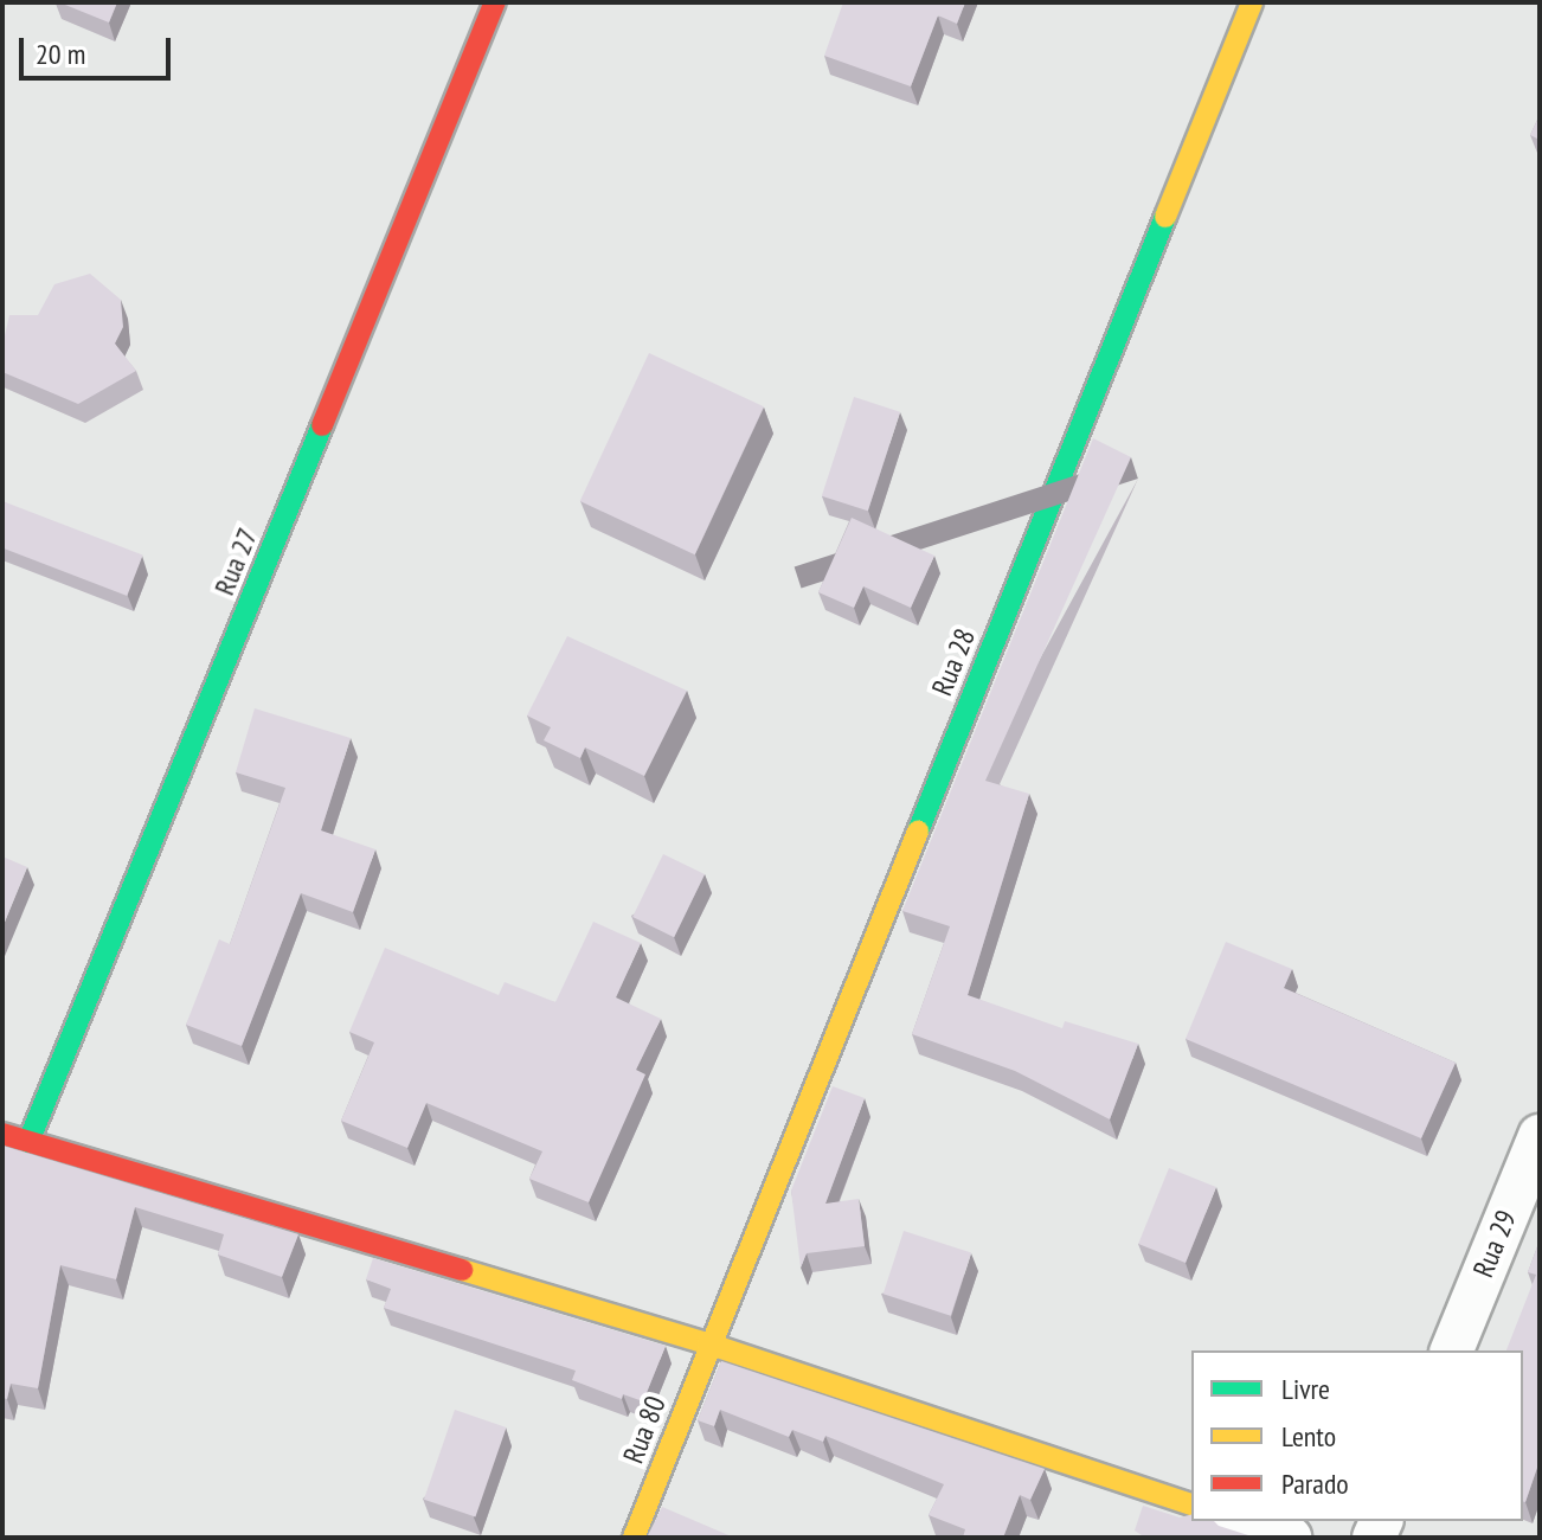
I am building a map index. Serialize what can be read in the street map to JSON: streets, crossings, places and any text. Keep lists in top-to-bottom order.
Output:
{
  "streets": {
    "street": [
      "Rua 27",
      "Rua 28",
      "Rua 29",
      "Rua 80"
    ]
  },
  "crossings": [
    ["Rua 28", "Rua 80"]
  ],
  "legend": ["Livre", "Lento", "Parado"],
  "scale_bar": "20 m"
}
